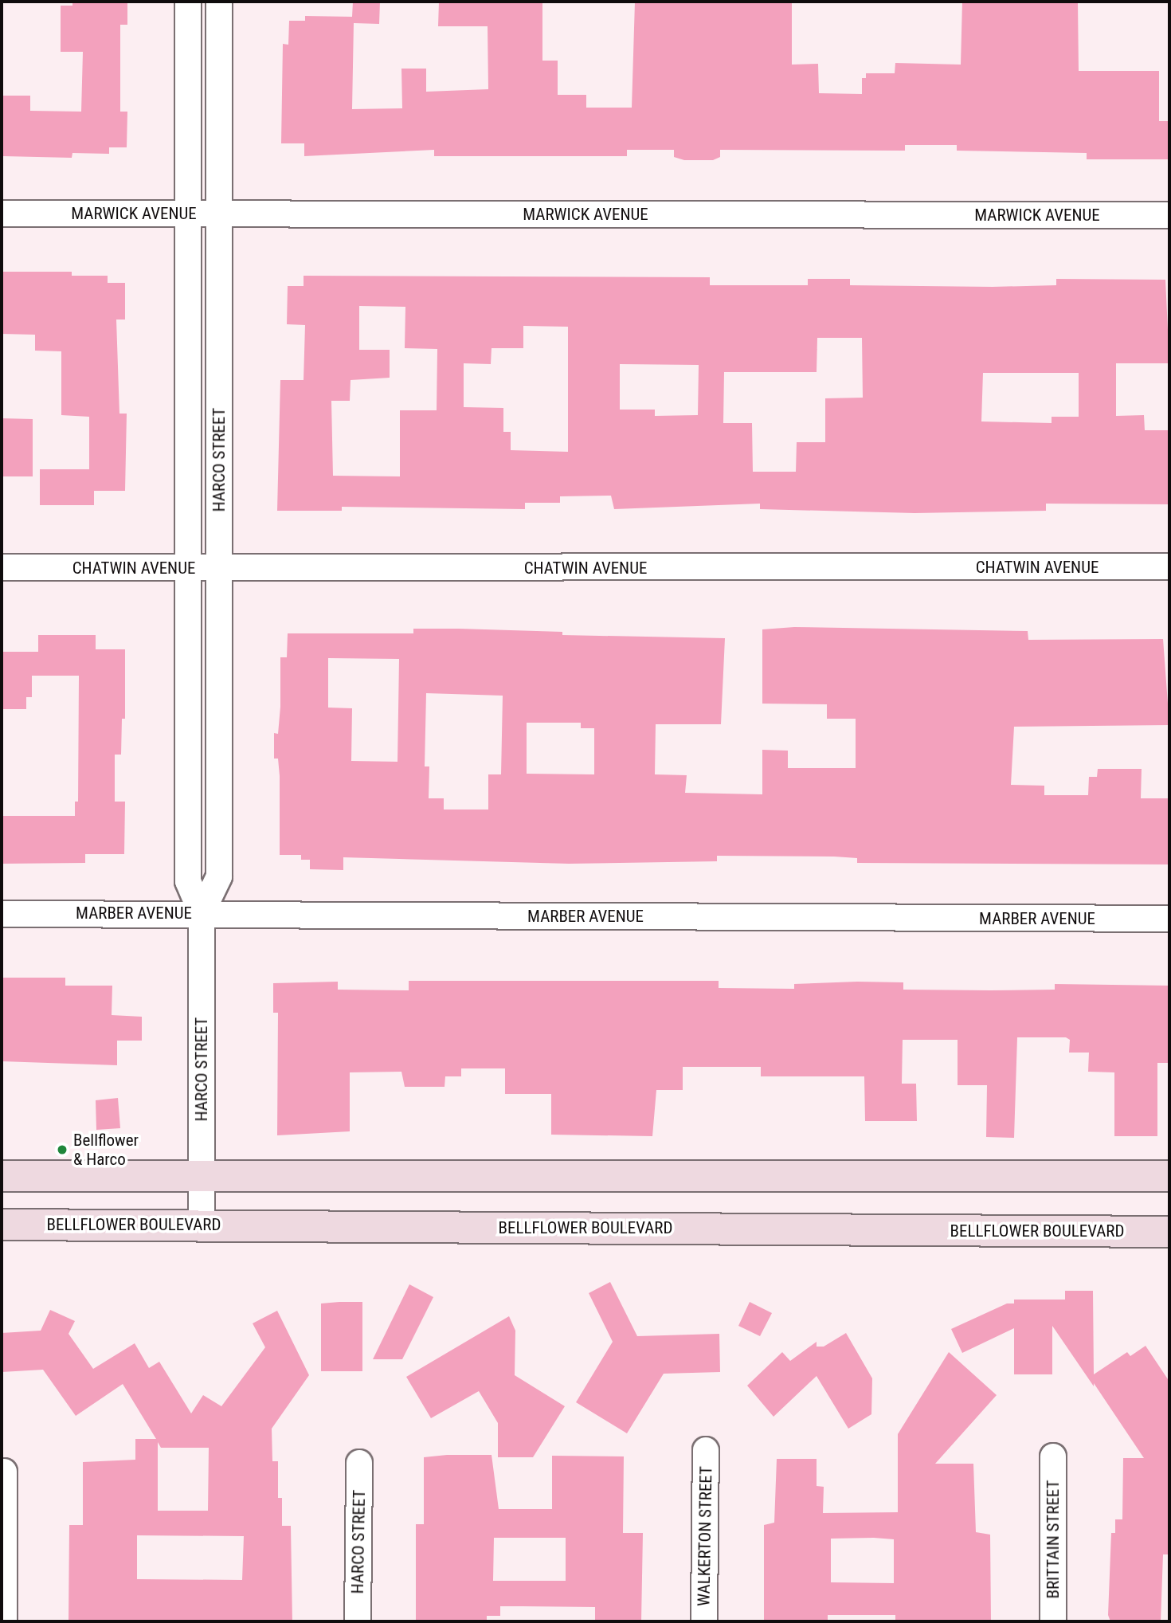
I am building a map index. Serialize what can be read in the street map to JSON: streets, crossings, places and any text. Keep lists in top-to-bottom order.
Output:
{
  "streets": {
    "main road": ["BELLFLOWER BOULEVARD"],
    "street": [
      "MARWICK AVENUE",
      "HARCO STREET",
      "CHATWIN AVENUE",
      "MARBER AVENUE",
      "WALKERTON STREET",
      "BRITTAIN STREET"
    ]
  },
  "crossings": [
    ["MARWICK AVENUE", "HARCO STREET"],
    ["HARCO STREET", "CHATWIN AVENUE"],
    ["HARCO STREET", "MARBER AVENUE"],
    ["HARCO STREET", "BELLFLOWER BOULEVARD"]
  ],
  "places": ["Bellflower & Harco"]
}
